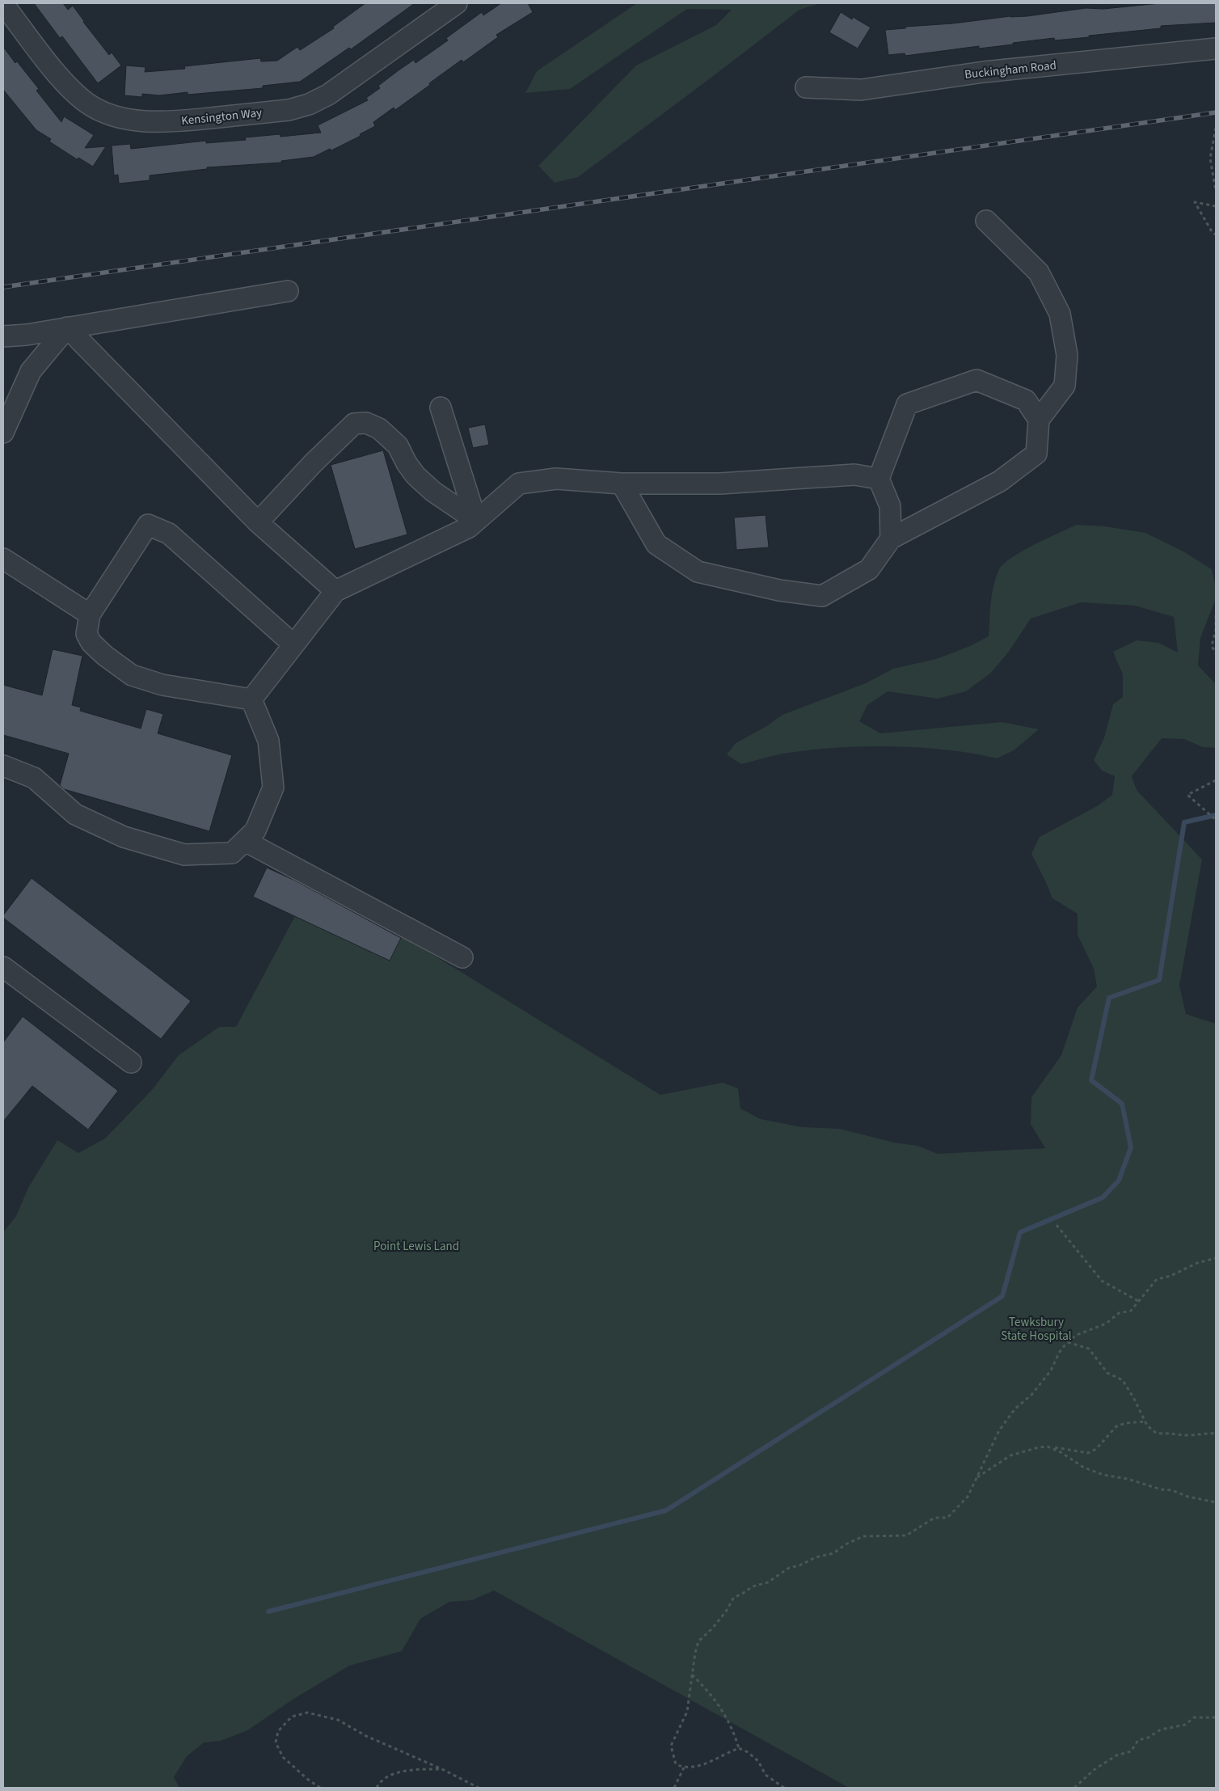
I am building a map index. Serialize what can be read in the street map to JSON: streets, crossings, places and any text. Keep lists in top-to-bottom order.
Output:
{
  "streets": {
    "street": ["Buckingham Road", "Kensington Way"]
  },
  "parks": ["Point Lewis Land", "Tewksbury State Hospital"]
}
